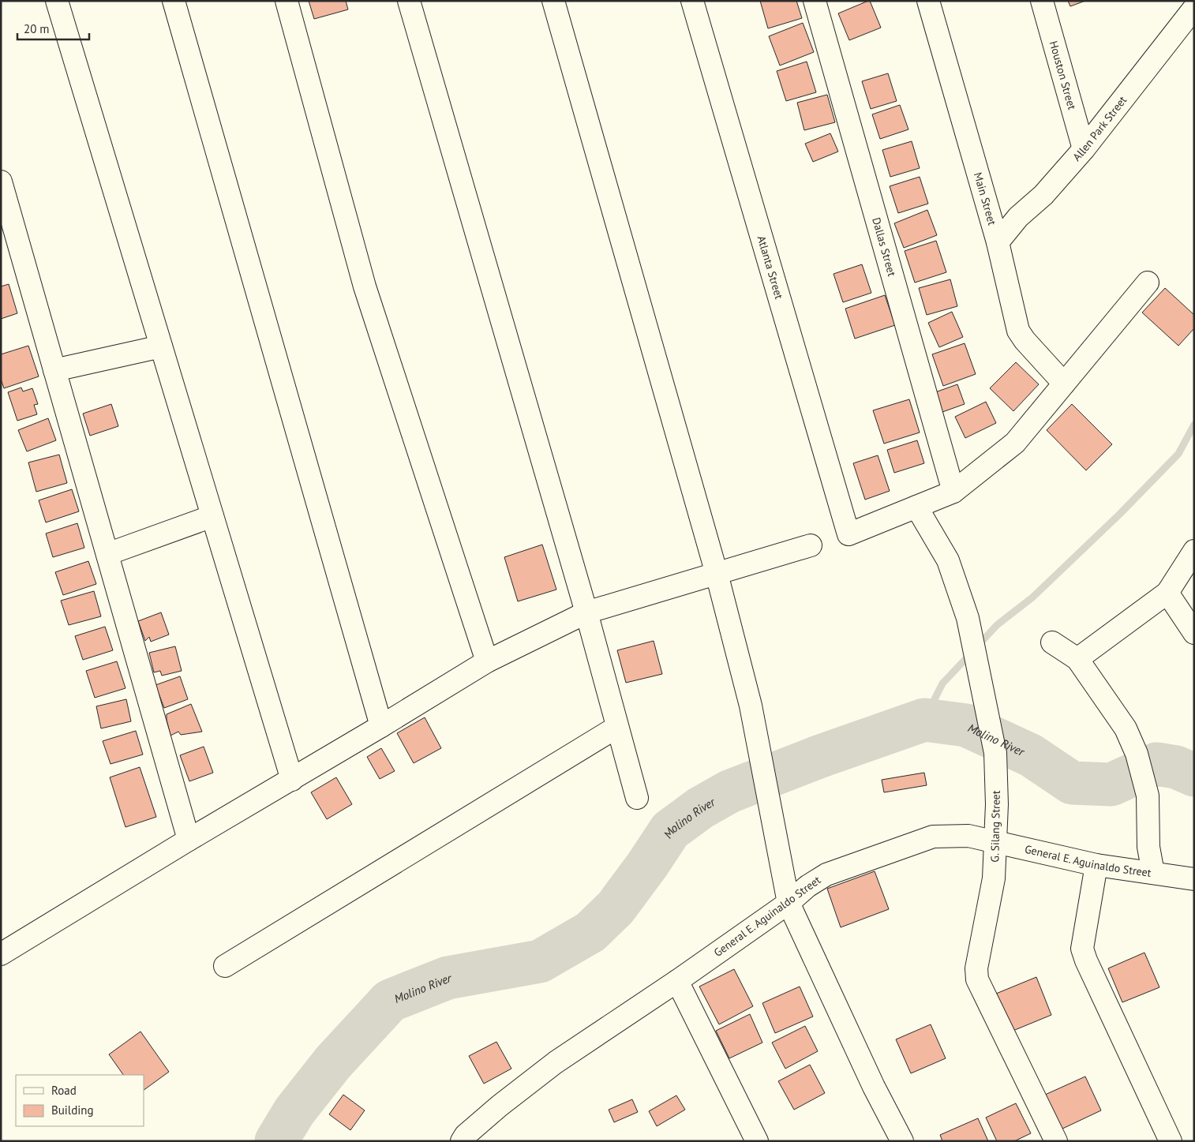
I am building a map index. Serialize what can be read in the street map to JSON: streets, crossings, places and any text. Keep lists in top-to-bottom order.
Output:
{
  "streets": {
    "street": [
      "Houston Street",
      "Allen Park Street",
      "Main Street",
      "Dallas Street",
      "Atlanta Street",
      "G. Silang Street",
      "General E. Aguinaldo Street"
    ]
  },
  "crossings": [
    ["Houston Street", "Allen Park Street"],
    ["Allen Park Street", "Main Street"],
    ["Atlanta Street", "G. Silang Street"],
    ["G. Silang Street", "General E. Aguinaldo Street"]
  ],
  "water": ["Molino River"],
  "legend": ["Road", "Building"],
  "scale_bar": "20 m"
}
